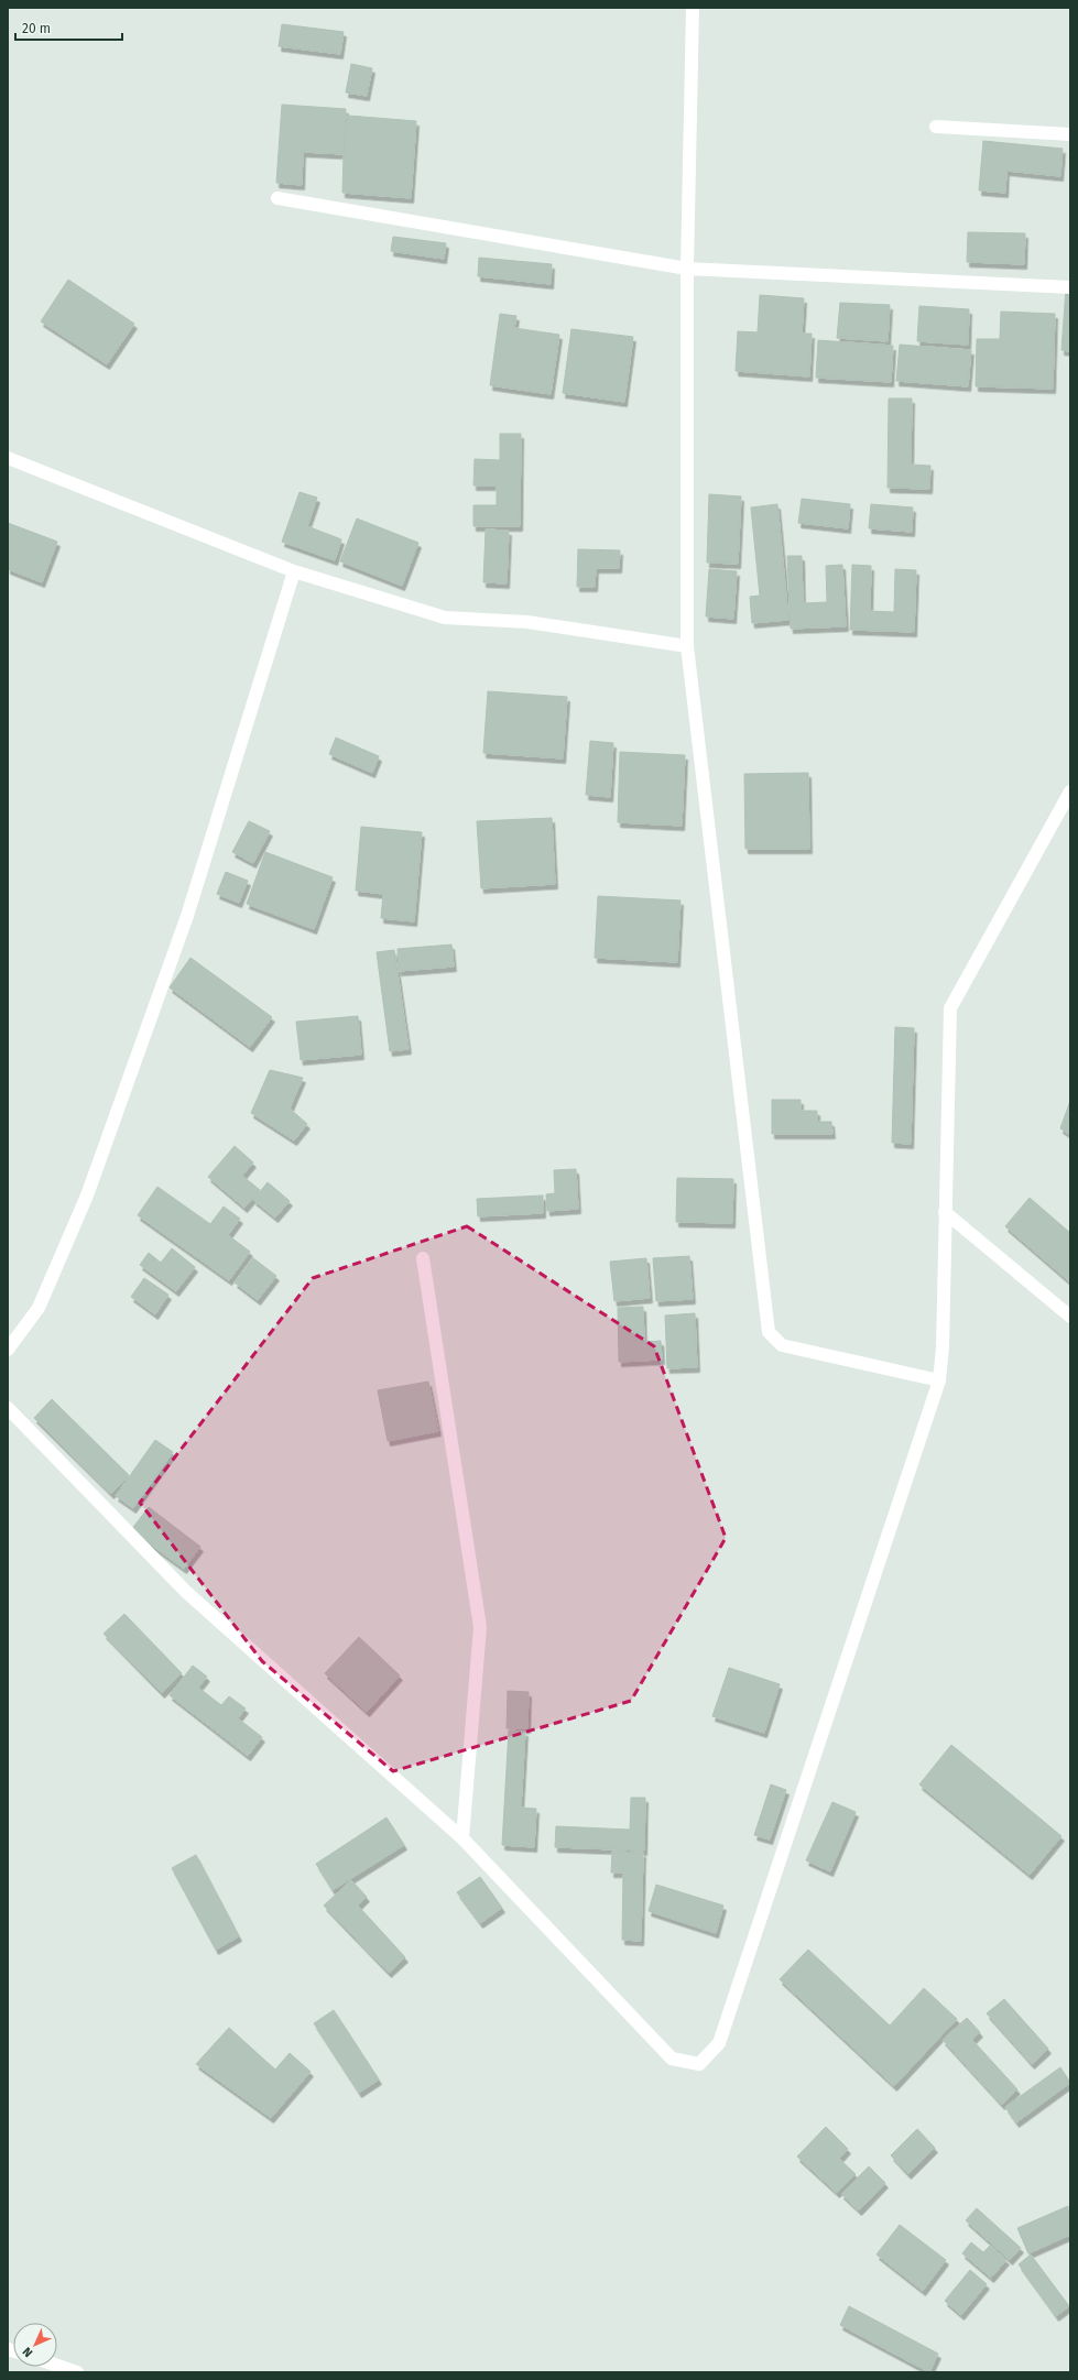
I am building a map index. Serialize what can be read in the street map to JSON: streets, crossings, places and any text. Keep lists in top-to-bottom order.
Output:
{
  "scale_bar": "20 m",
  "north": "bottom left"
}
